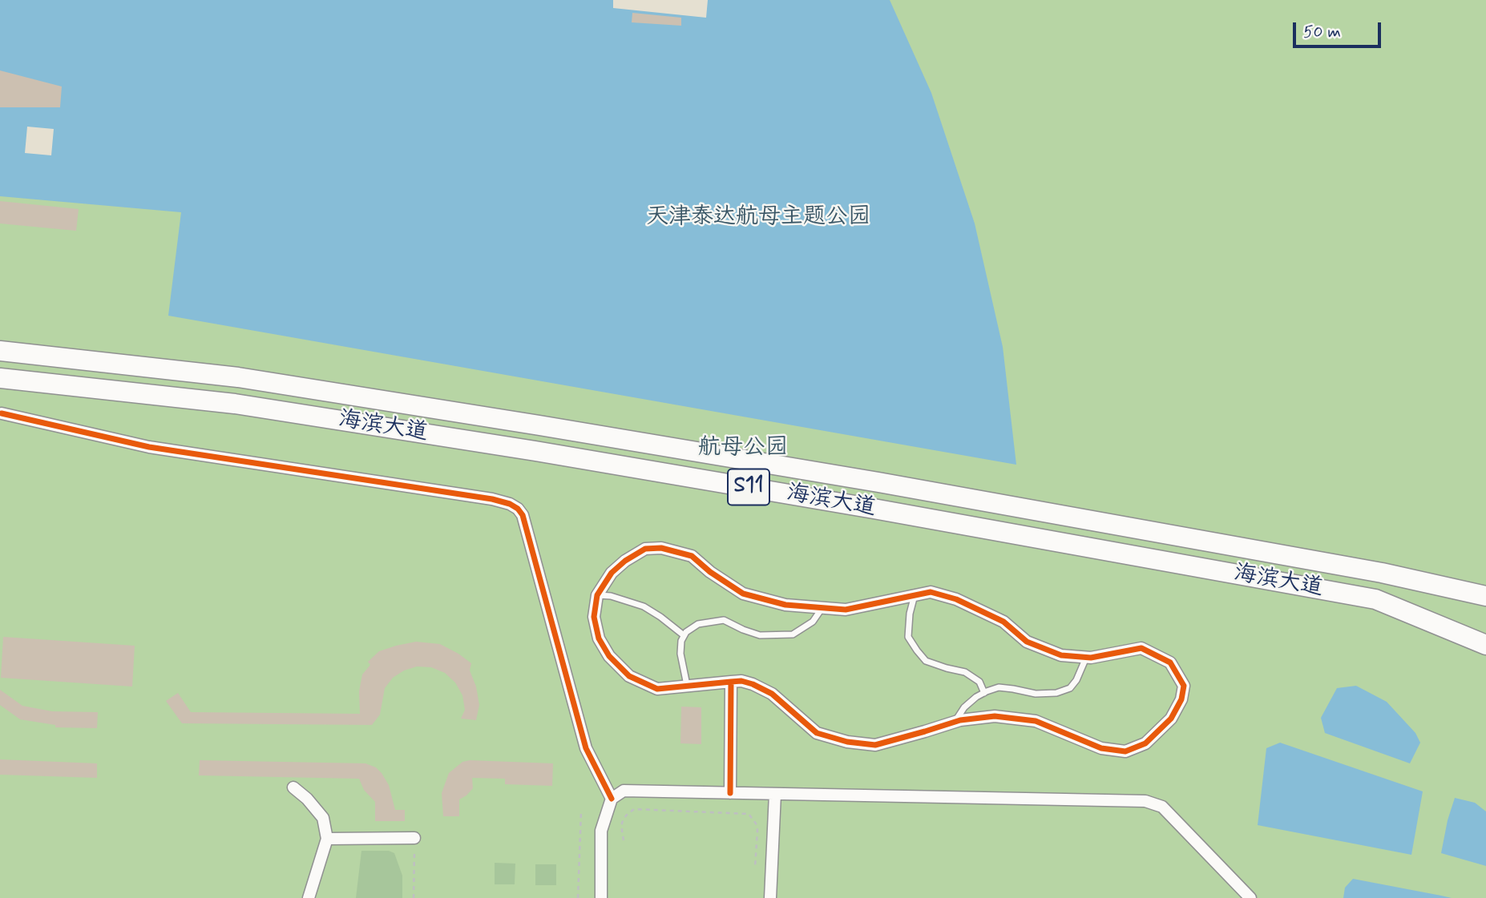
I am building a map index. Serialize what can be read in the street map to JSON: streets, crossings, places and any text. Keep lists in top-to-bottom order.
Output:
{
  "streets": {
    "highway": ["海滨大道", "S11"]
  },
  "parks": ["天津泰达航母主题公园", "航母公园"],
  "scale_bar": "50 m"
}
